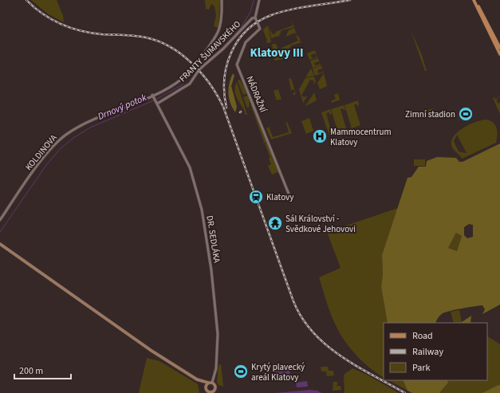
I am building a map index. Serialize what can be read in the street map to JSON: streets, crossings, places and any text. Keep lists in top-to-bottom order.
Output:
{
  "streets": {
    "main road": ["DR. SEDLÁKA"],
    "street": ["FRANTY ŠUMAVSKÉHO", "NÁDRAŽNÍ", "KOLDINOVA"]
  },
  "crossings": [
    ["FRANTY ŠUMAVSKÉHO", "NÁDRAŽNÍ"],
    ["FRANTY ŠUMAVSKÉHO", "DR. SEDLÁKA"],
    ["KOLDINOVA", "DR. SEDLÁKA"]
  ],
  "districts": ["Klatovy III"],
  "water": ["Drnový potok"],
  "places": {
    "sports": ["Zimní stadion", "Krytý plavecký areál Klatovy"],
    "hospital": ["Mammocentrum Klatovy"],
    "station": ["Klatovy"],
    "temple": ["Sál Království - Svědkové Jehovovi"]
  },
  "legend": ["Road", "Railway", "Park"],
  "scale_bar": "200 m"
}
